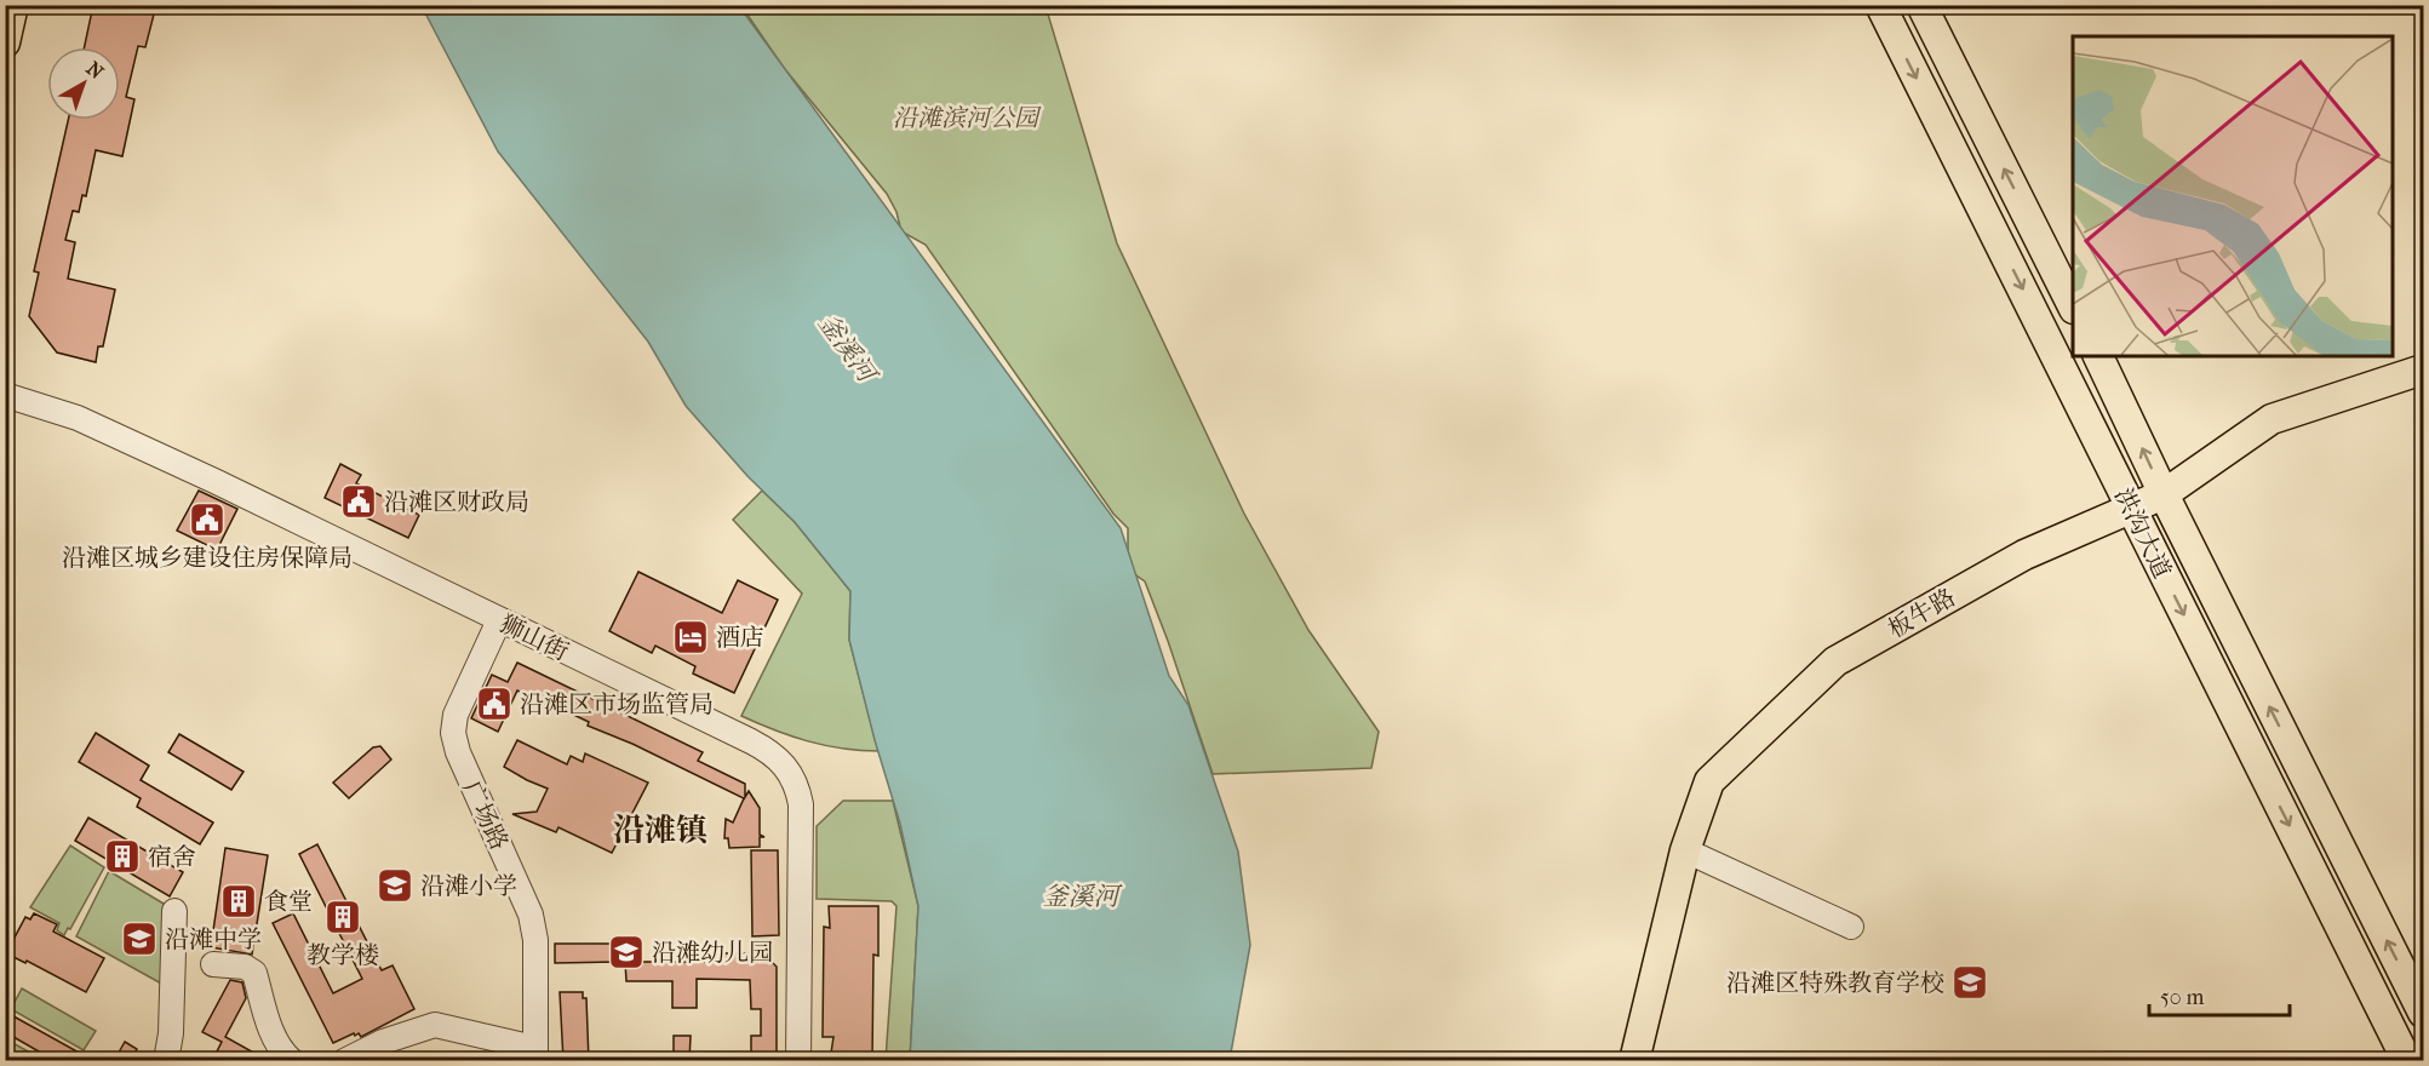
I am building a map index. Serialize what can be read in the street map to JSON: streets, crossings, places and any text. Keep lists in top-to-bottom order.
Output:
{
  "streets": {
    "main road": ["洪沟大道", "板牛路"],
    "street": ["狮山街", "广场路"]
  },
  "crossings": [
    ["洪沟大道", "板牛路"],
    ["狮山街", "广场路"]
  ],
  "districts": ["沿滩镇"],
  "water": ["釜溪河"],
  "parks": ["沿滩滨河公园"],
  "places": {
    "public building": ["沿滩区财政局", "沿滩区城乡建设住房保障局", "沿滩区市场监管局"],
    "hotel": ["酒店"],
    "building": ["宿舍", "食堂", "教学楼"],
    "school or university": [
      "沿滩小学",
      "沿滩中学",
      "沿滩幼儿园",
      "沿滩区特殊教育学校"
    ]
  },
  "scale_bar": "50 m",
  "north": "top right"
}
